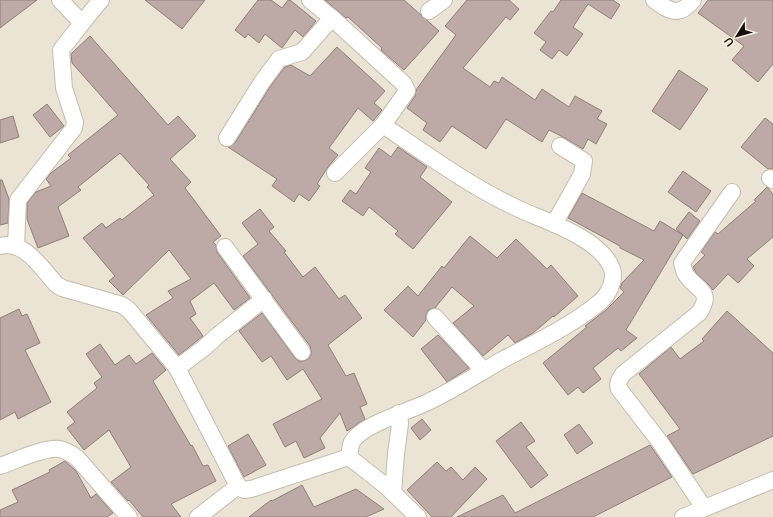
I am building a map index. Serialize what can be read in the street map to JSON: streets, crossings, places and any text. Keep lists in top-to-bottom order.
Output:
{
  "north": "bottom left"
}
